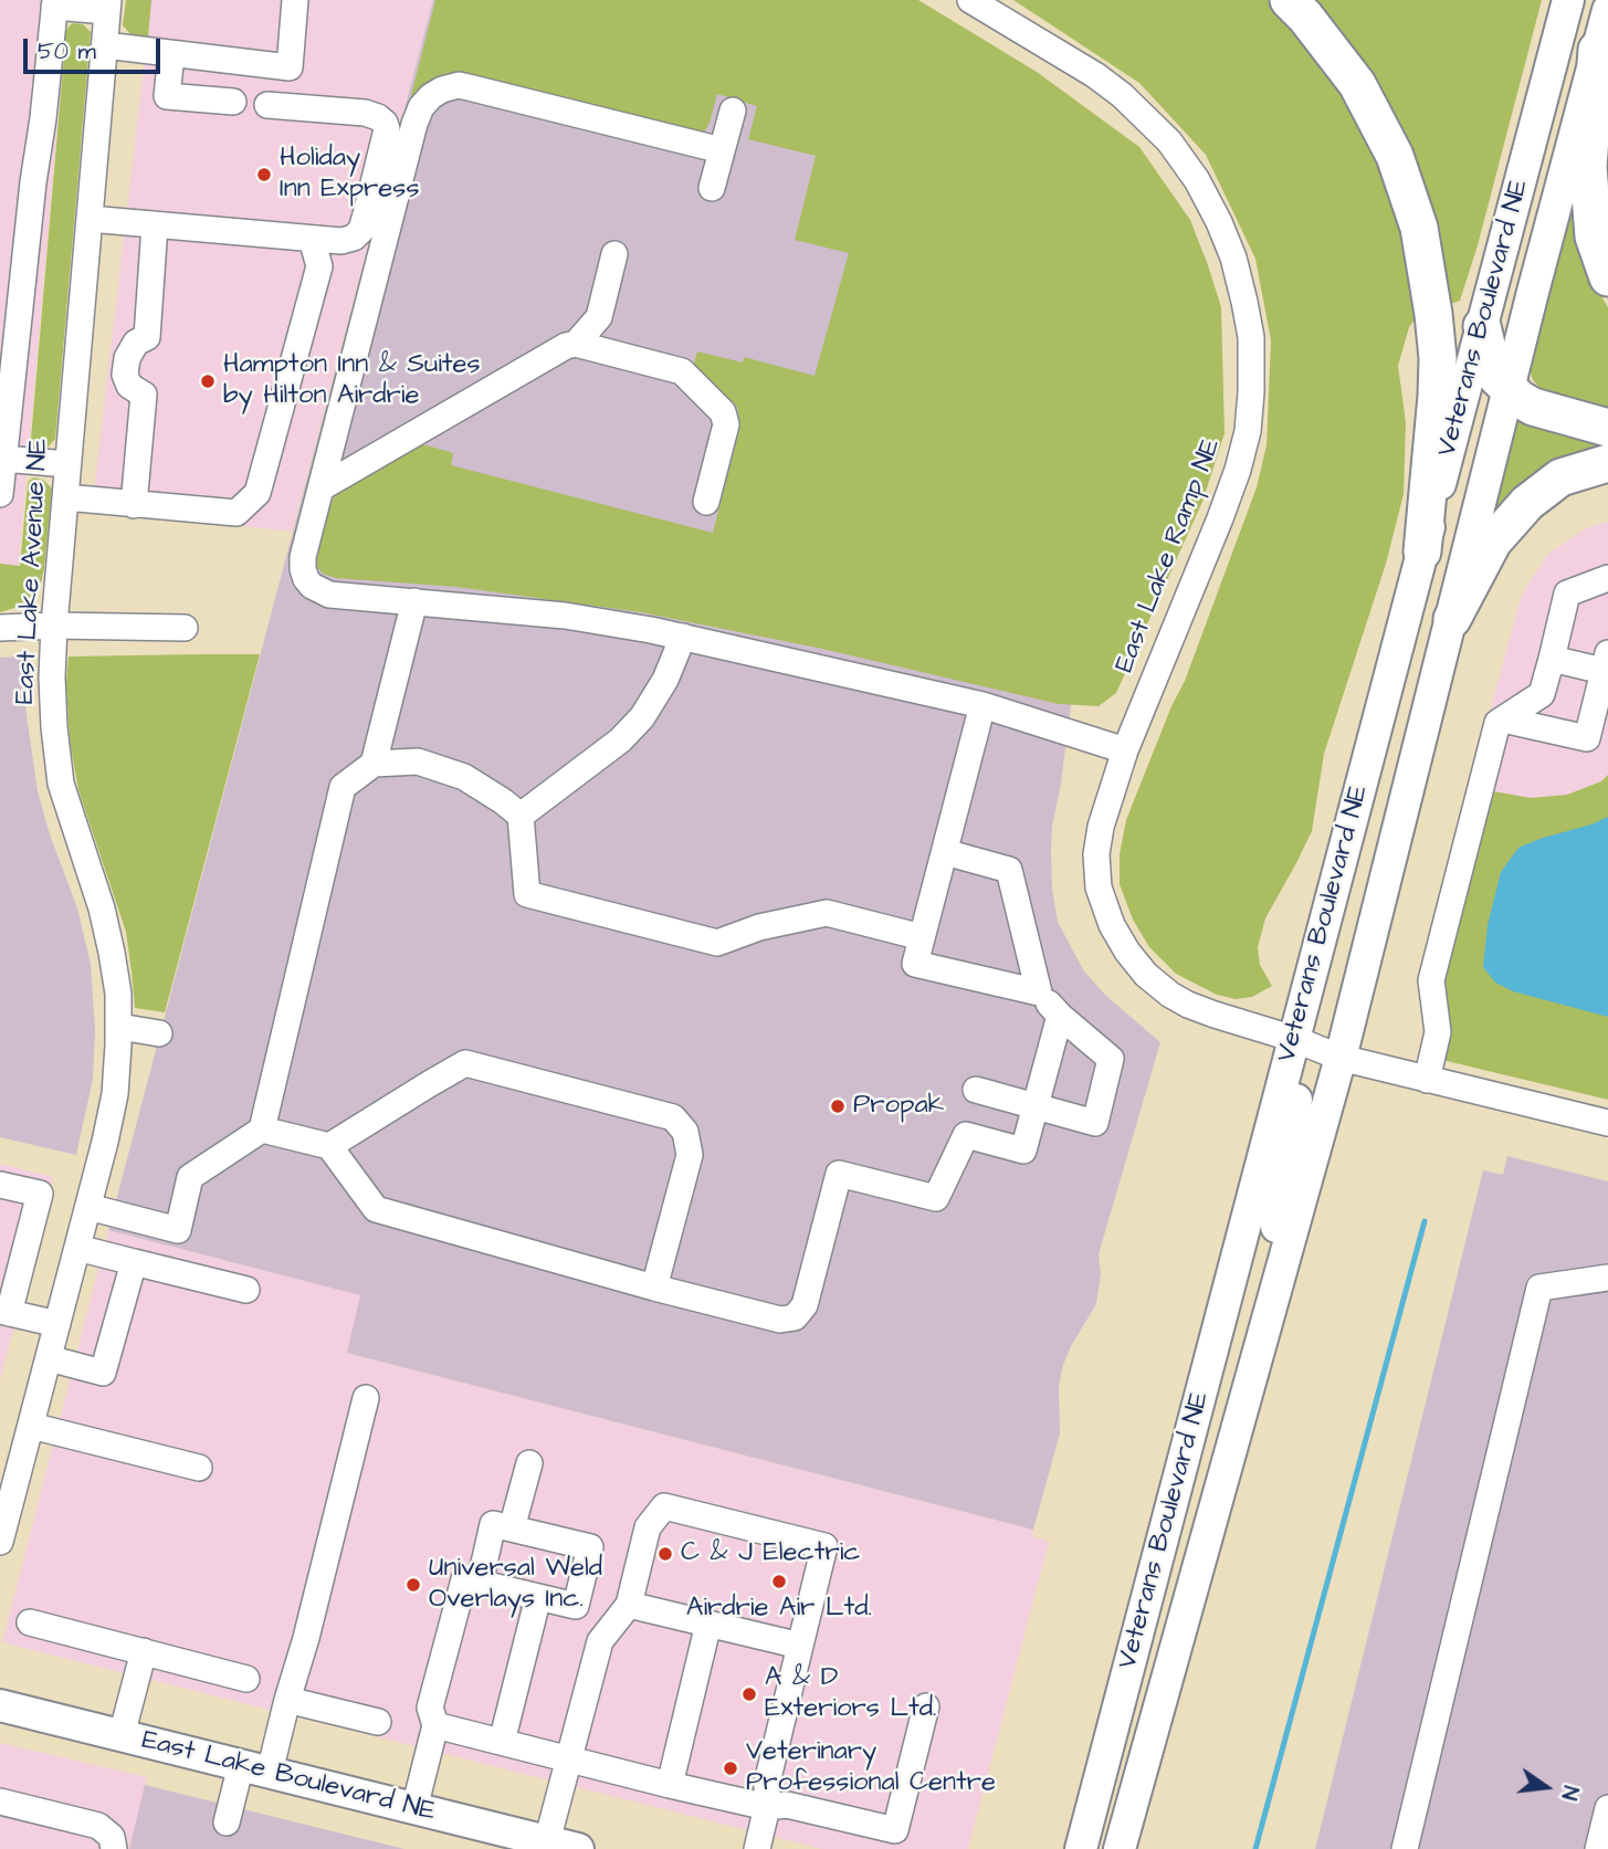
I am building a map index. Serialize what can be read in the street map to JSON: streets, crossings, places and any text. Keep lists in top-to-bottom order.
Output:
{
  "streets": {
    "main road": ["Veterans Boulevard NE", "East Lake Boulevard NE"],
    "street": ["East Lake Ramp NE", "East Lake Avenue NE"]
  },
  "crossings": [
    ["Veterans Boulevard NE", "East Lake Ramp NE"]
  ],
  "places": [
    "Holiday Inn Express",
    "Hampton Inn & Suites by Hilton Airdrie",
    "Propak",
    "C & J Electric",
    "Airdrie Air Ltd.",
    "Universal Weld Overlays Inc.",
    "A & D Exteriors Ltd.",
    "Veterinary Professional Centre"
  ],
  "scale_bar": "50 m",
  "north": "right"
}
